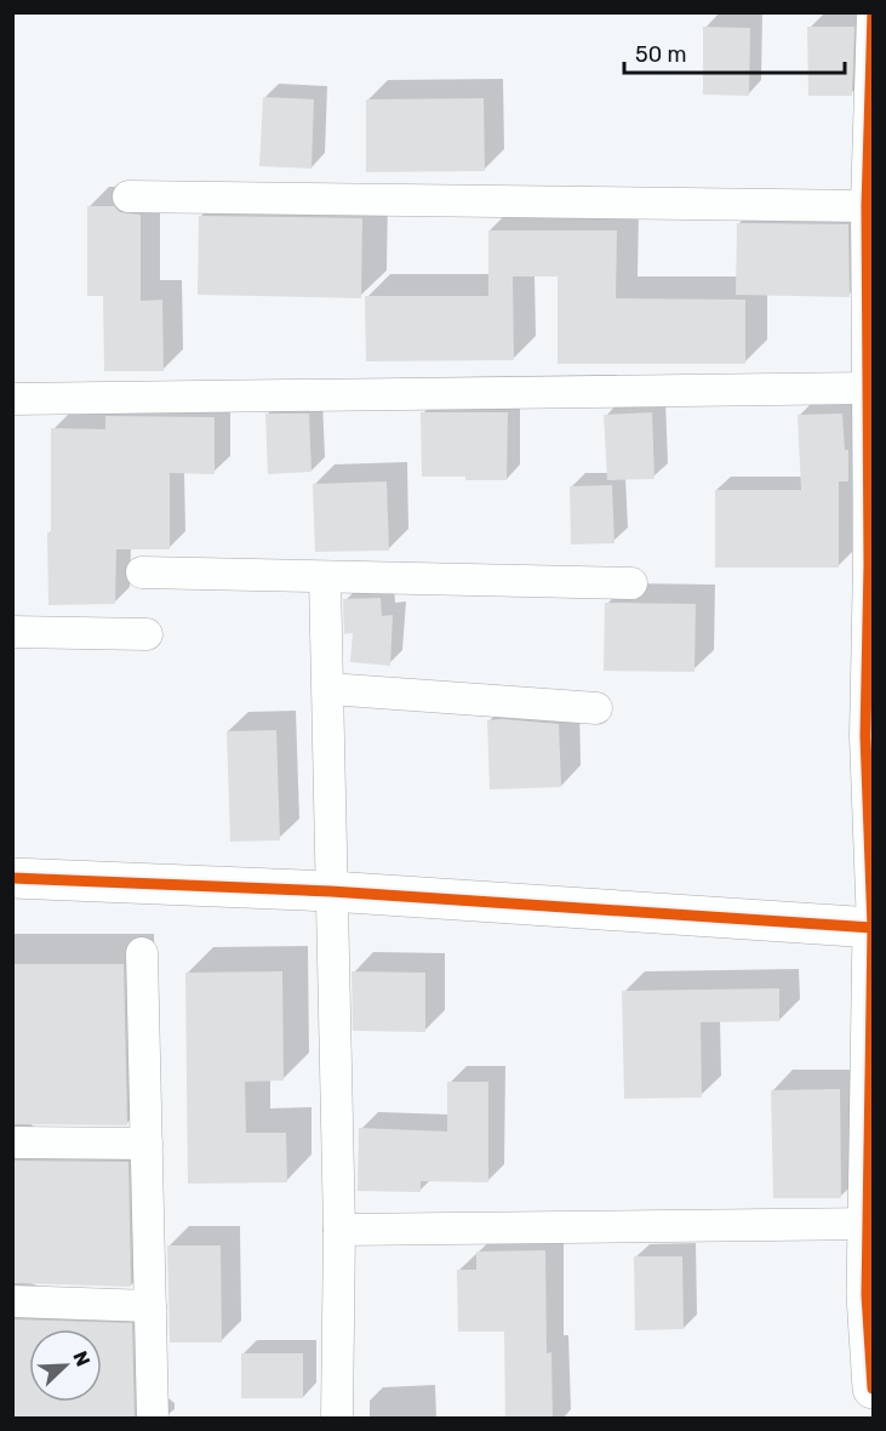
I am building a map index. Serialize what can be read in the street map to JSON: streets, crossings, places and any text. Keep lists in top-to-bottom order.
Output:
{
  "scale_bar": "50 m",
  "north": "top right"
}
